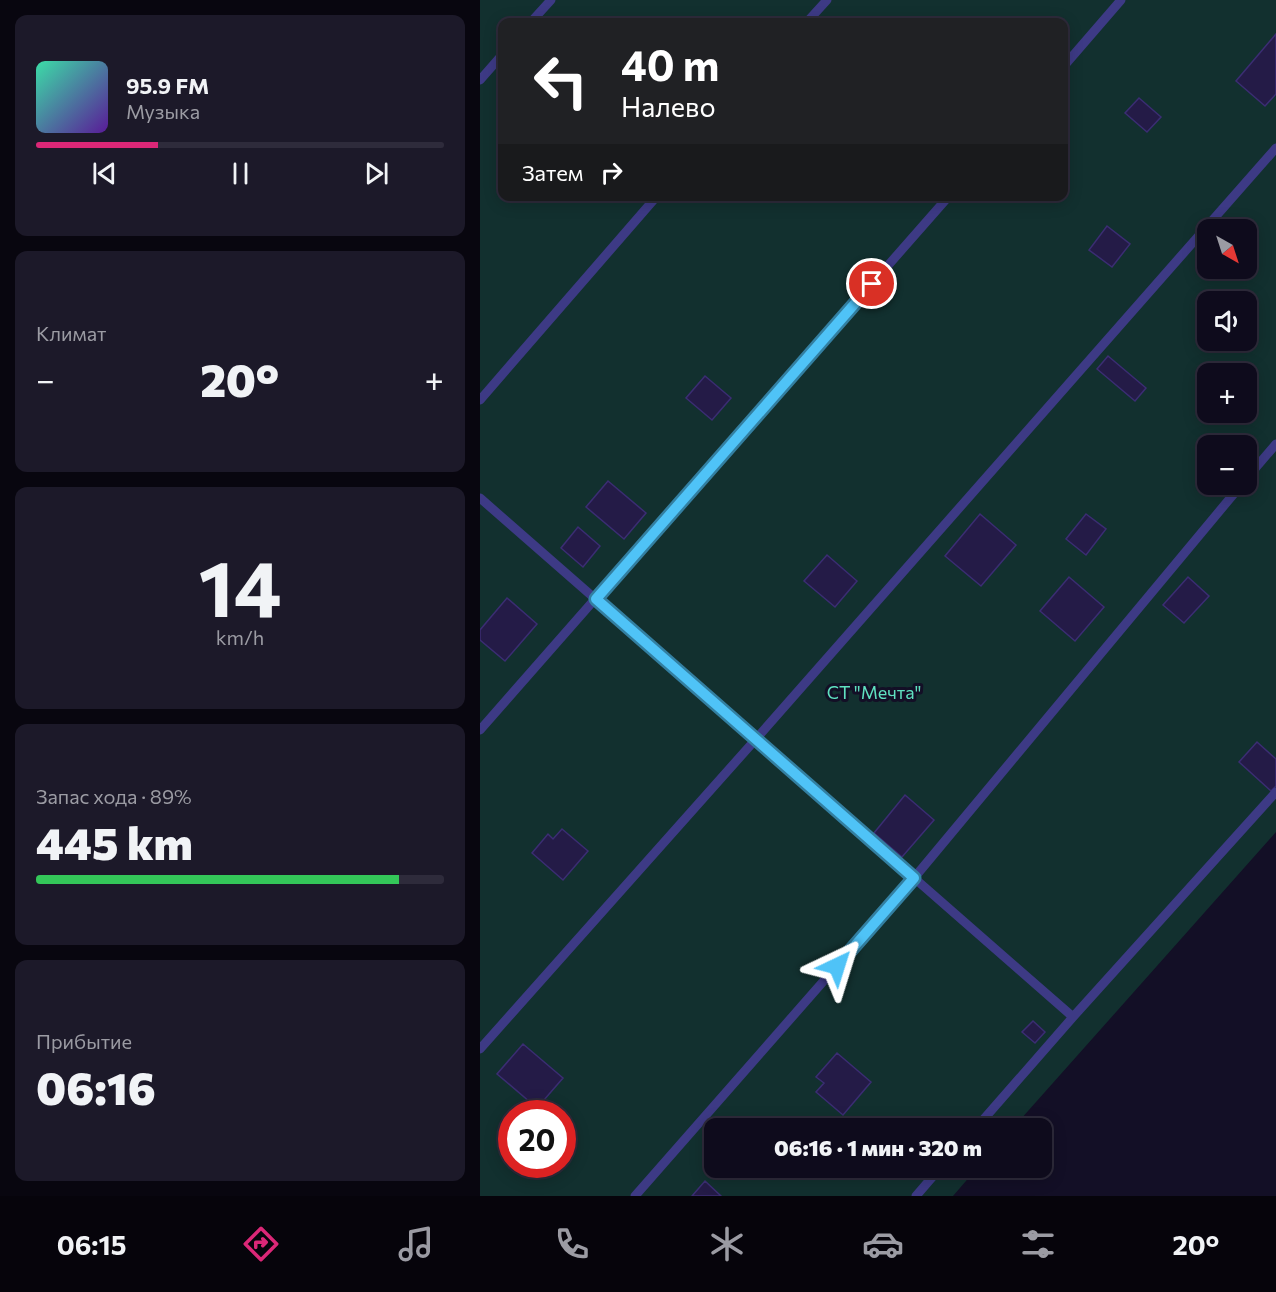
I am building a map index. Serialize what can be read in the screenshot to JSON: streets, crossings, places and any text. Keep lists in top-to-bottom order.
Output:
{
  "parks": ["СТ \"Мечта\""],
  "north": "bottom right",
  "page": {
    "turn": ["40 m", "Налево"],
    "song": ["95.9 FM", "Музыка"],
    "then": "Затем",
    "map_buttons": ["+", "−"],
    "tile": [
      "Климат",
      ["14", "km/h"],
      ["Запас хода · 89%", "445 km"],
      ["Прибытие", "06:16"]
    ],
    "heat": ["−", "20°", "+"],
    "limit": "20",
    "trip": "06:16 · 1 мин · 320 m",
    "tabs": ["06:15", "20°"]
  }
}
